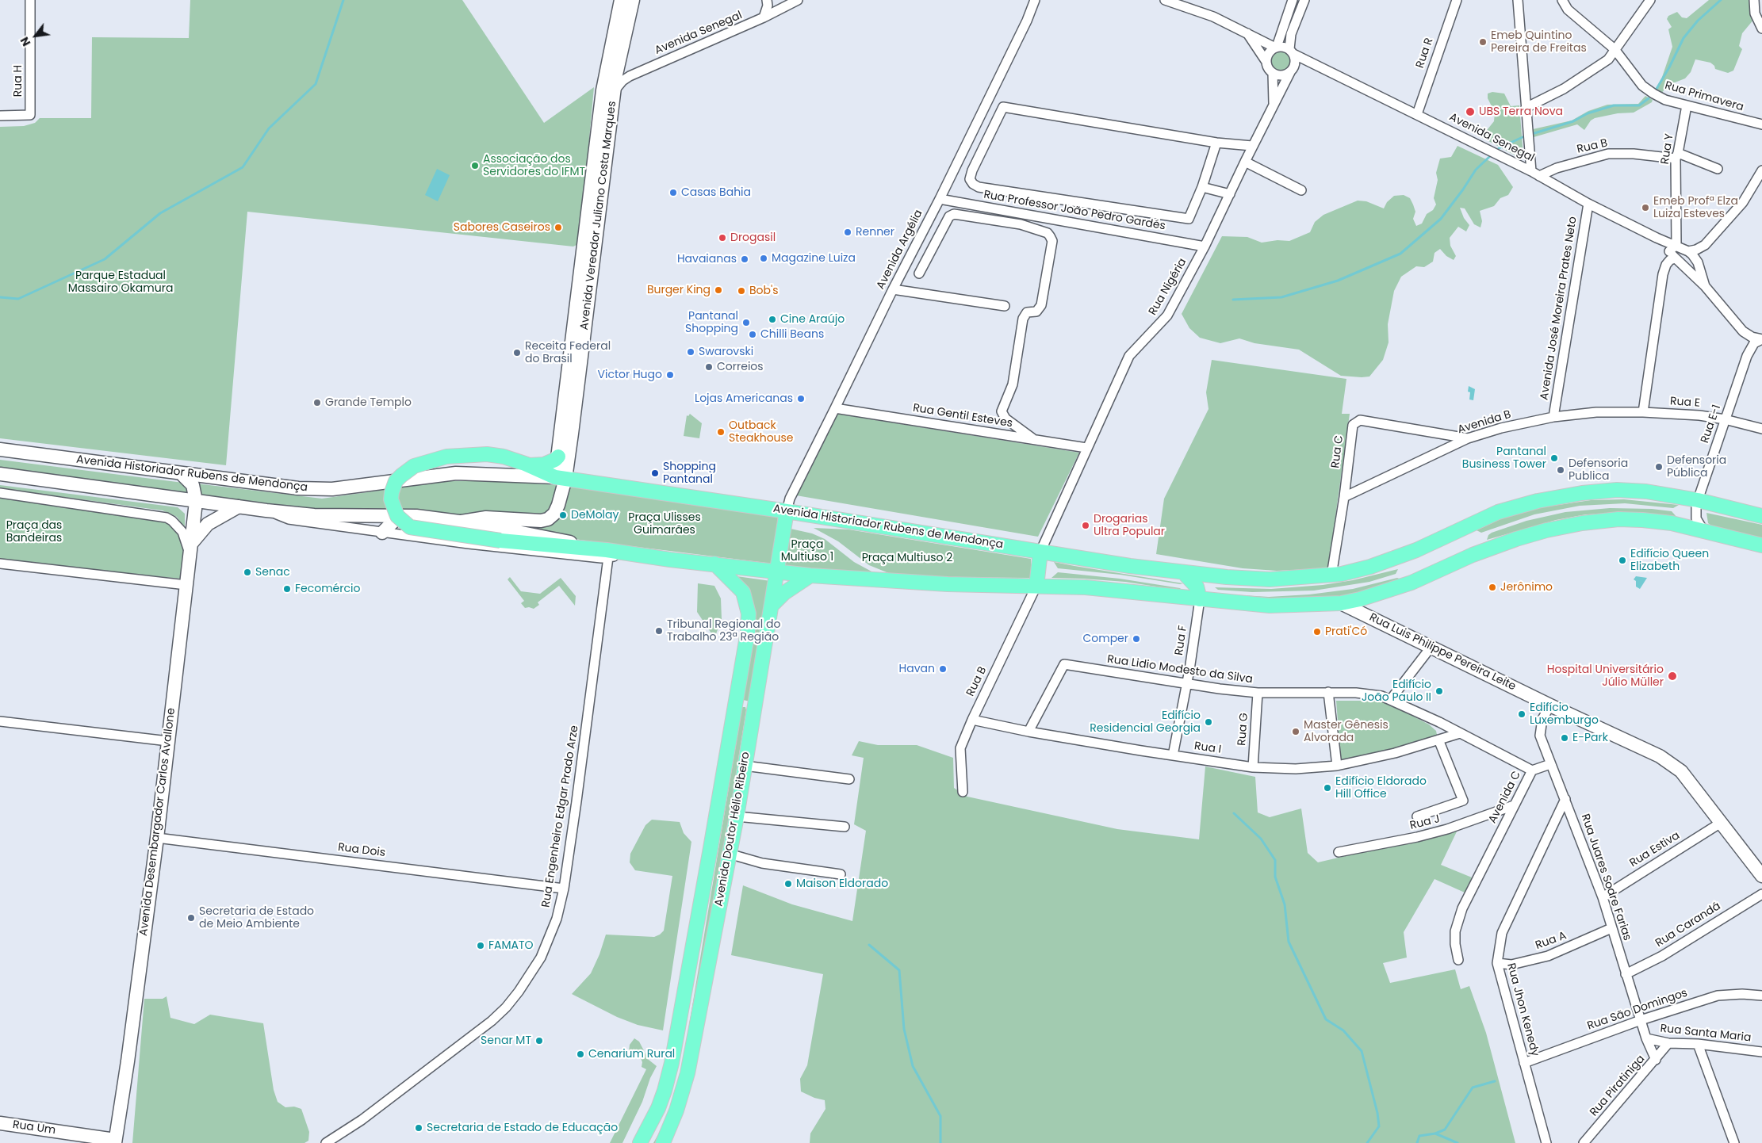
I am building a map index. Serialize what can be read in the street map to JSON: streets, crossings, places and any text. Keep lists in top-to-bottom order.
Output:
{
  "streets": {
    "main road": [
      "Avenida Vereador Juliano Costa Marques",
      "Avenida Historiador Rubens de Mendonça",
      "Rua Luis Philippe Pereira Leite",
      "Avenida Desembargador Carlos Avallone",
      "Avenida Doutor Hélio Ribeiro",
      "Rua Um"
    ],
    "street": [
      "Avenida Senegal",
      "Rua R",
      "Rua H",
      "Rua Primavera",
      "Rua B",
      "Rua Y",
      "Rua Professor João Pedro Gardés",
      "Avenida Argélia",
      "Rua Nigéria",
      "Avenida José Moreira Prates Neto",
      "Rua E",
      "Rua Gentil Esteves",
      "Avenida B",
      "Rua E-1",
      "Rua C",
      "Rua F",
      "Rua Lidio Modesto da Silva",
      "Rua G",
      "Rua I",
      "Avenida C",
      "Rua Engenheiro Edgar Prado Arze",
      "Rua J",
      "Rua Estiva",
      "Rua Dois",
      "Rua Juares Sodre Farias",
      "Rua Carandá",
      "Rua A",
      "Rua Jhon Kenedy",
      "Rua São Domingos",
      "Rua Santa Maria",
      "Rua Piratiniga"
    ]
  },
  "crossings": [
    ["Avenida Senegal", "Rua R"],
    ["Avenida Senegal", "Rua B"],
    ["Avenida Senegal", "Rua Y"],
    ["Avenida Senegal", "Avenida Vereador Juliano Costa Marques"],
    ["Avenida Senegal", "Rua Nigéria"],
    ["Avenida Senegal", "Avenida José Moreira Prates Neto"],
    ["Avenida Senegal", "Rua E-1"],
    ["Rua Primavera", "Rua Y"],
    ["Rua B", "Rua Y"],
    ["Rua B", "Rua I"],
    ["Rua Professor João Pedro Gardés", "Avenida Argélia"],
    ["Rua Professor João Pedro Gardés", "Rua Nigéria"],
    ["Avenida Vereador Juliano Costa Marques", "Avenida Historiador Rubens de Mendonça"],
    ["Avenida Argélia", "Rua Gentil Esteves"],
    ["Avenida Argélia", "Avenida Historiador Rubens de Mendonça"],
    ["Avenida Argélia", "Avenida Doutor Hélio Ribeiro"],
    ["Rua Nigéria", "Rua Gentil Esteves"],
    ["Rua Nigéria", "Avenida Historiador Rubens de Mendonça"],
    ["Avenida José Moreira Prates Neto", "Avenida B"],
    ["Rua E", "Avenida B"],
    ["Rua E", "Rua E-1"],
    ["Avenida B", "Rua C"],
    ["Rua E-1", "Avenida Historiador Rubens de Mendonça"],
    ["Rua C", "Avenida Historiador Rubens de Mendonça"],
    ["Avenida Historiador Rubens de Mendonça", "Avenida Doutor Hélio Ribeiro"],
    ["Rua F", "Rua Lidio Modesto da Silva"],
    ["Rua F", "Rua I"],
    ["Rua Luis Philippe Pereira Leite", "Rua Estiva"],
    ["Rua Luis Philippe Pereira Leite", "Rua Juares Sodre Farias"],
    ["Rua Lidio Modesto da Silva", "Rua G"],
    ["Rua Lidio Modesto da Silva", "Rua I"],
    ["Rua Lidio Modesto da Silva", "Avenida C"],
    ["Rua G", "Rua I"],
    ["Rua I", "Avenida C"],
    ["Avenida C", "Rua J"],
    ["Rua Engenheiro Edgar Prado Arze", "Rua Dois"],
    ["Avenida Desembargador Carlos Avallone", "Rua Dois"],
    ["Avenida Desembargador Carlos Avallone", "Rua Um"],
    ["Rua Estiva", "Rua Juares Sodre Farias"],
    ["Rua Juares Sodre Farias", "Rua Carandá"],
    ["Rua Juares Sodre Farias", "Rua A"],
    ["Rua Juares Sodre Farias", "Rua Jhon Kenedy"],
    ["Rua Juares Sodre Farias", "Rua São Domingos"],
    ["Rua Juares Sodre Farias", "Rua Santa Maria"],
    ["Rua Juares Sodre Farias", "Rua Piratiniga"],
    ["Rua A", "Rua Jhon Kenedy"],
    ["Rua Jhon Kenedy", "Rua São Domingos"],
    ["Rua Santa Maria", "Rua Piratiniga"]
  ],
  "parks": [
    "Parque Estadual Massairo Okamura",
    "Praça Ulisses Guimarães",
    "Praça das Bandeiras",
    "Praça Multiuso 1",
    "Praça Multiuso 2"
  ],
  "places": [
    "Emeb Quintino Pereira de Freitas",
    "UBS Terra Nova",
    "Associação dos Servidores do IFMT",
    "Casas Bahia",
    "Emeb Profª Elza Luiza Esteves",
    "Sabores Caseiros",
    "Renner",
    "Drogasil",
    "Magazine Luiza",
    "Havaianas",
    "Burger King",
    "Bob's",
    "Cine Araújo",
    "Pantanal Shopping",
    "Chilli Beans",
    "Swarovski",
    "Receita Federal do Brasil",
    "Correios",
    "Victor Hugo",
    "Lojas Americanas",
    "Grande Templo",
    "Outback Steakhouse",
    "Pantanal Business Tower",
    "Defensoria Pública",
    "Defensoria Publica",
    "Shopping Pantanal",
    "DeMolay",
    "Drogarias Ultra Popular",
    "Edifício Queen Elizabeth",
    "Senac",
    "Jerônimo",
    "Fecomércio",
    "Tribunal Regional do Trabalho 23ª Região",
    "Prati'Có",
    "Comper",
    "Havan",
    "Hospital Universitário Júlio Müller",
    "Edifício João Paulo II",
    "Edifício Luxemburgo",
    "Edifício Residencial Georgia",
    "Master Gênesis Alvorada",
    "E-Park",
    "Edifício Eldorado Hill Office",
    "Maison Eldorado",
    "Secretaria de Estado de Meio Ambiente",
    "FAMATO",
    "Senar MT",
    "Cenarium Rural",
    "Secretaria de Estado de Educação"
  ],
  "north": "bottom left"
}
